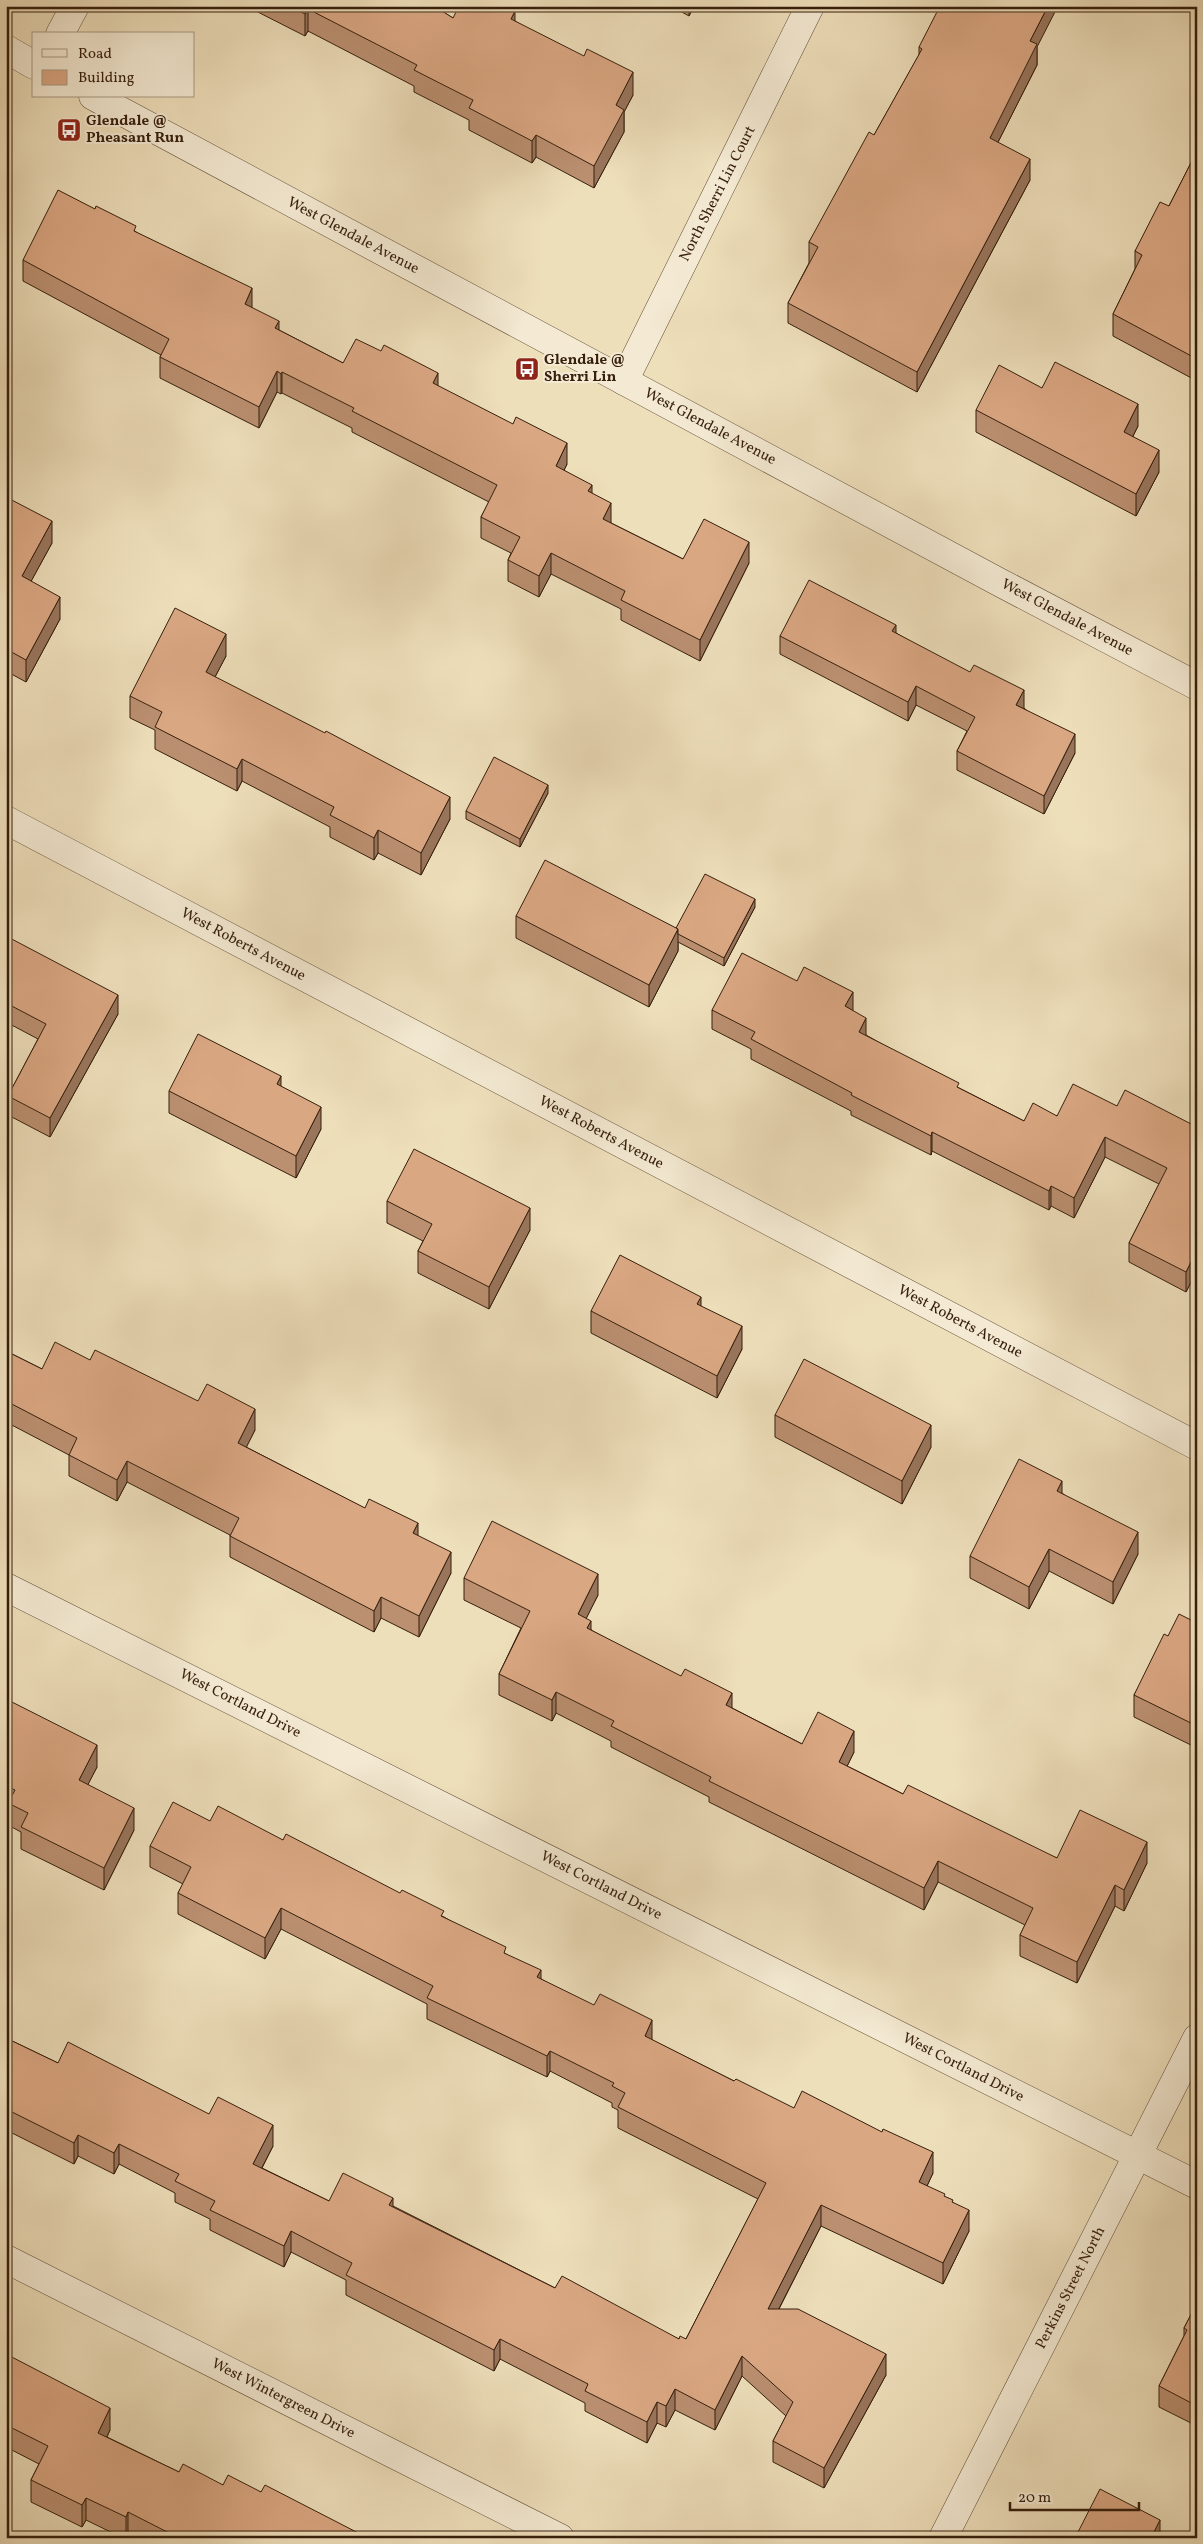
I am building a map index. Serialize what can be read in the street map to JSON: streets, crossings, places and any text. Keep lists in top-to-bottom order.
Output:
{
  "streets": {
    "street": [
      "North Sherri Lin Court",
      "West Glendale Avenue",
      "West Roberts Avenue",
      "West Cortland Drive",
      "Perkins Street North",
      "West Wintergreen Drive"
    ]
  },
  "crossings": [
    ["North Sherri Lin Court", "West Glendale Avenue"],
    ["West Cortland Drive", "Perkins Street North"]
  ],
  "places": {
    "bus stop": ["Glendale @ Pheasant Run", "Glendale @ Sherri Lin"]
  },
  "legend": ["Road", "Building"],
  "scale_bar": "20 m"
}
